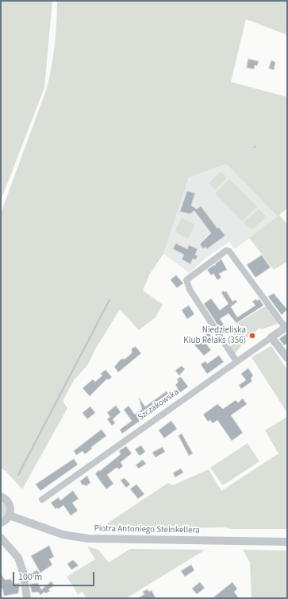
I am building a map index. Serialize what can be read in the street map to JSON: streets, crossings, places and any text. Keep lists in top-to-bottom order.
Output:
{
  "streets": {
    "street": ["Szczakowska", "Piotra Antoniego Steinkellera"]
  },
  "places": ["Niedzieliska Klub Relaks (356)"],
  "scale_bar": "100 m"
}
